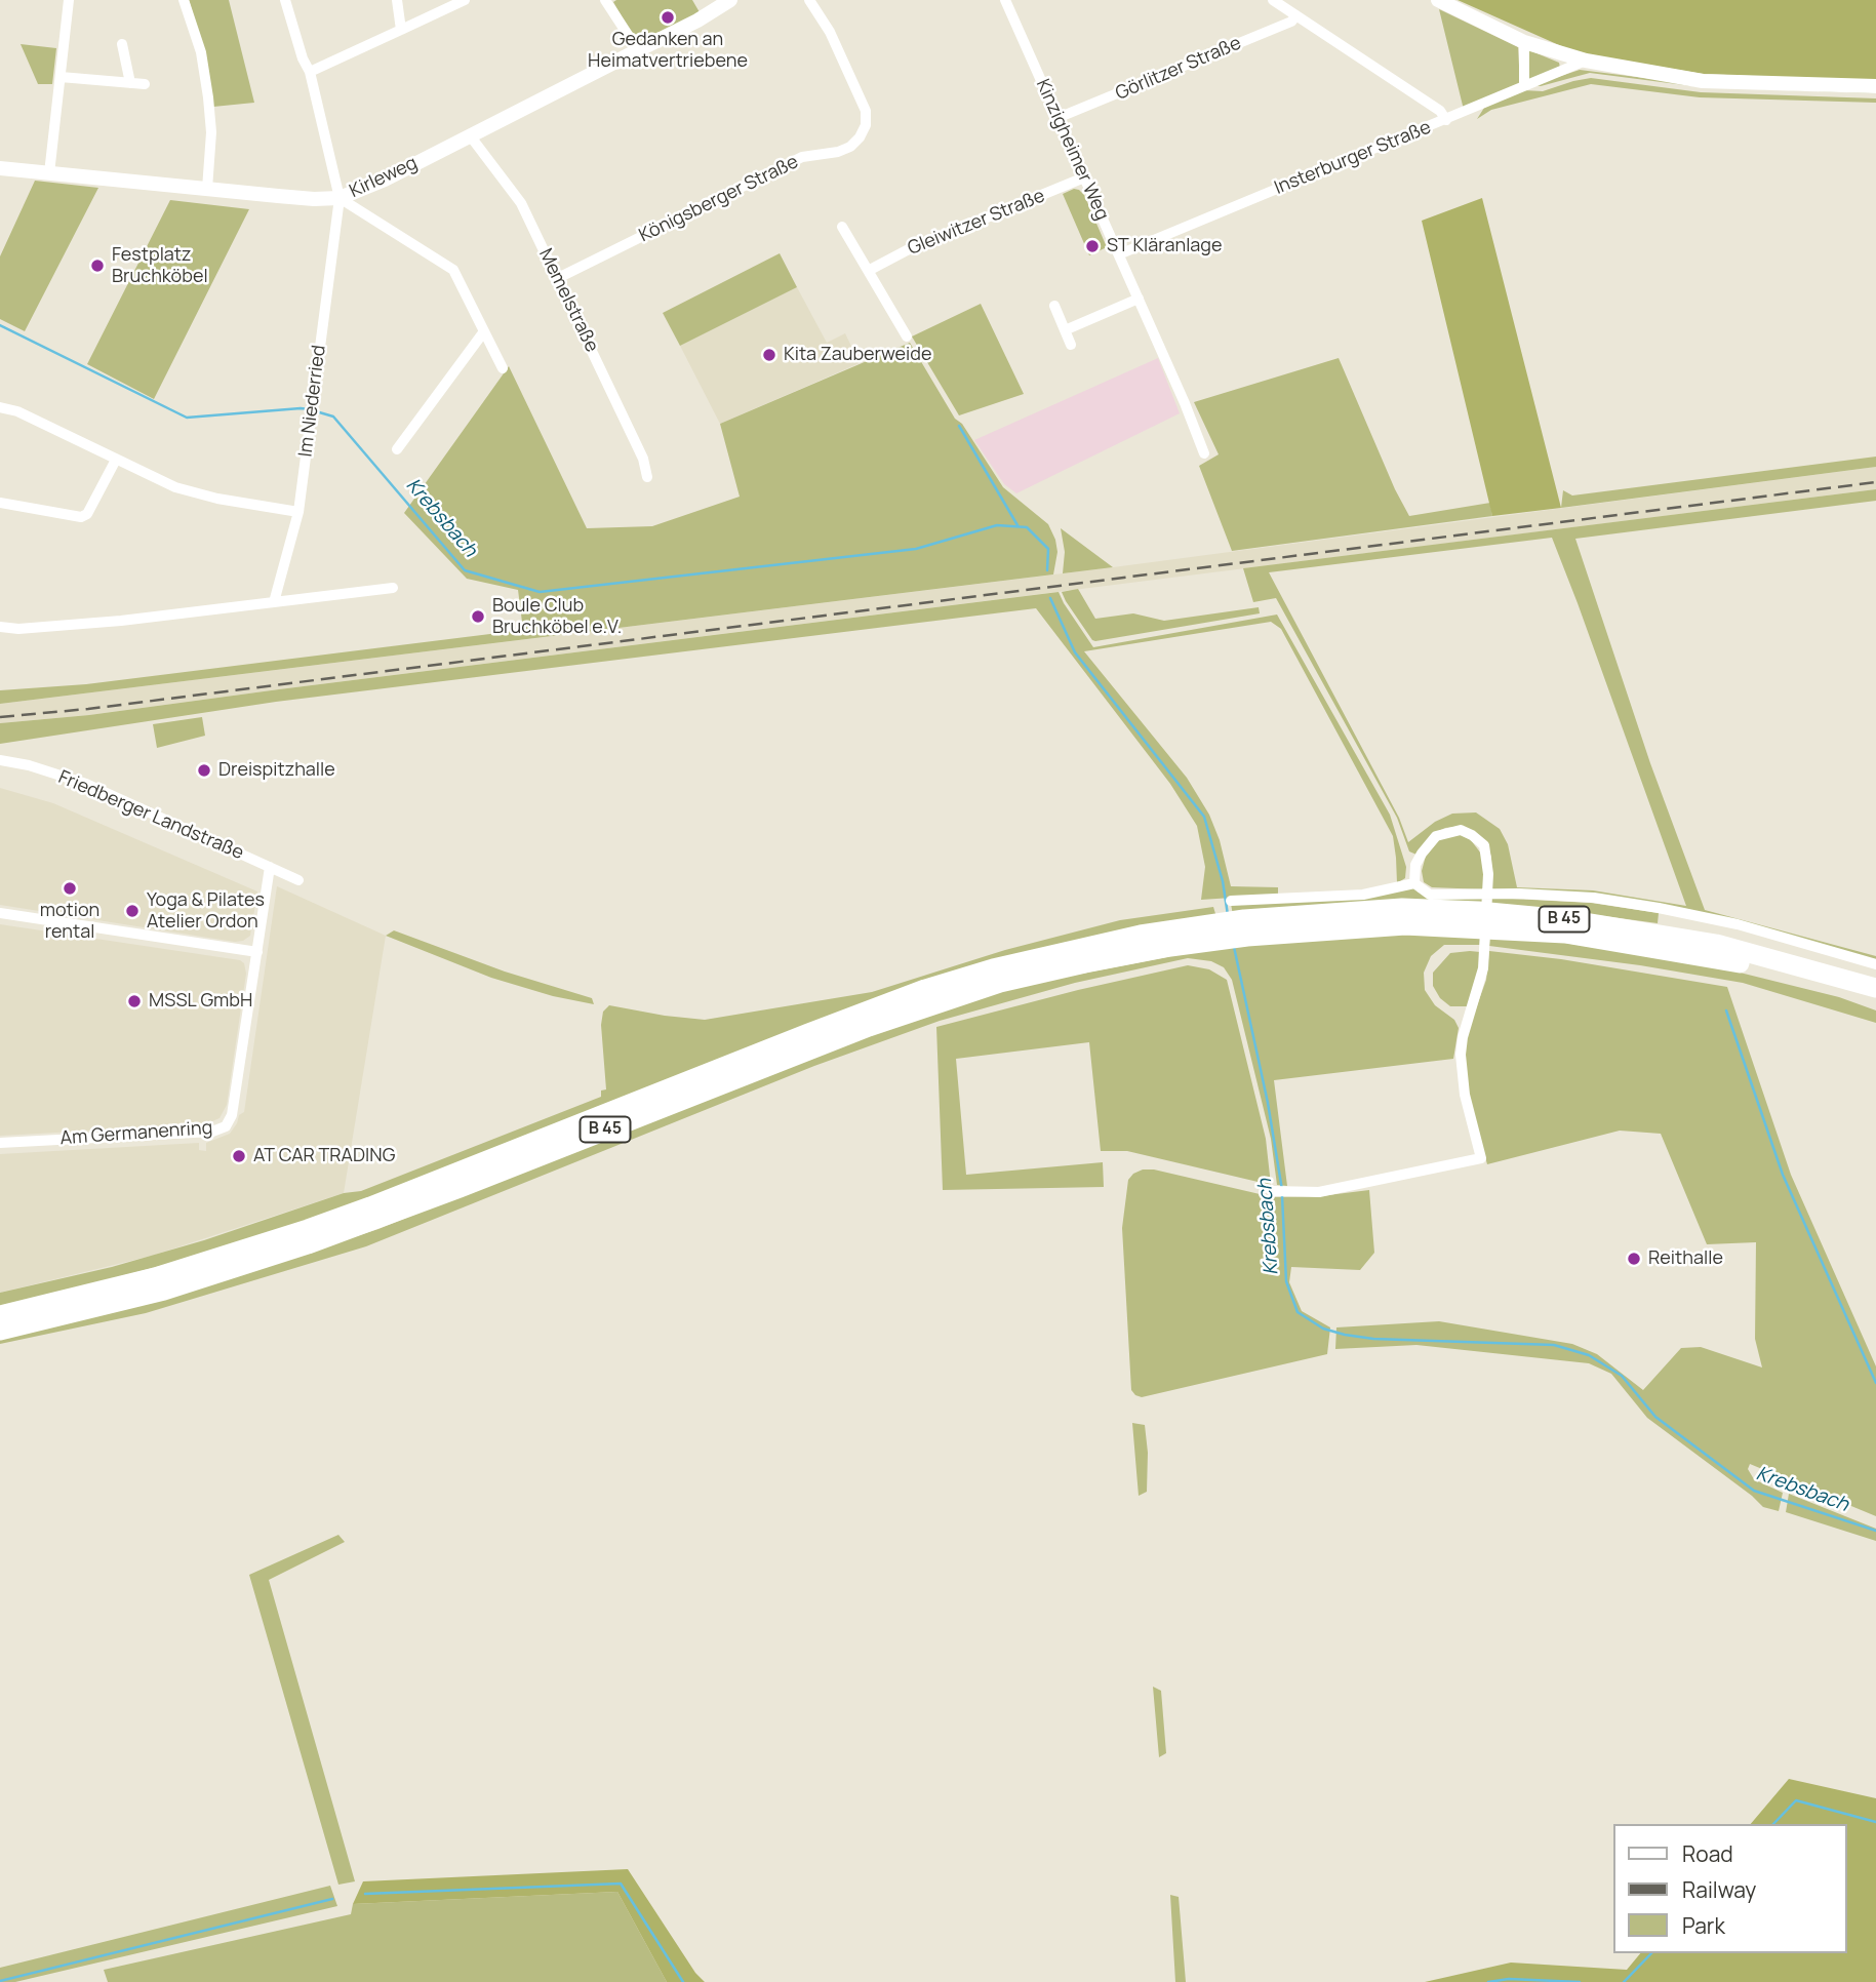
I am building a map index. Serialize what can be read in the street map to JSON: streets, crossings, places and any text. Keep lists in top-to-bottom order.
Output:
{
  "streets": {
    "highway": ["B 45"],
    "street": [
      "Görlitzer Straße",
      "Kinzigheimer Weg",
      "Insterburger Straße",
      "Kirleweg",
      "Königsberger Straße",
      "Gleiwitzer Straße",
      "Memelstraße",
      "Im Niederried",
      "Friedberger Landstraße",
      "Am Germanenring"
    ]
  },
  "crossings": [
    ["Görlitzer Straße", "Kinzigheimer Weg"],
    ["Kinzigheimer Weg", "Insterburger Straße"],
    ["Kinzigheimer Weg", "Gleiwitzer Straße"],
    ["Kirleweg", "Memelstraße"],
    ["Kirleweg", "Im Niederried"],
    ["Königsberger Straße", "Memelstraße"],
    ["Friedberger Landstraße", "Am Germanenring"]
  ],
  "water": ["Krebsbach"],
  "places": [
    "Gedanken an Heimatvertriebene",
    "ST Kläranlage",
    "Festplatz Bruchköbel",
    "Kita Zauberweide",
    "Boule Club Bruchköbel e.V.",
    "Dreispitzhalle",
    "motion rental",
    "Yoga & Pilates Atelier Ordon",
    "MSSL GmbH",
    "AT CAR TRADING",
    "Reithalle"
  ],
  "legend": ["Road", "Railway", "Park"]
}
